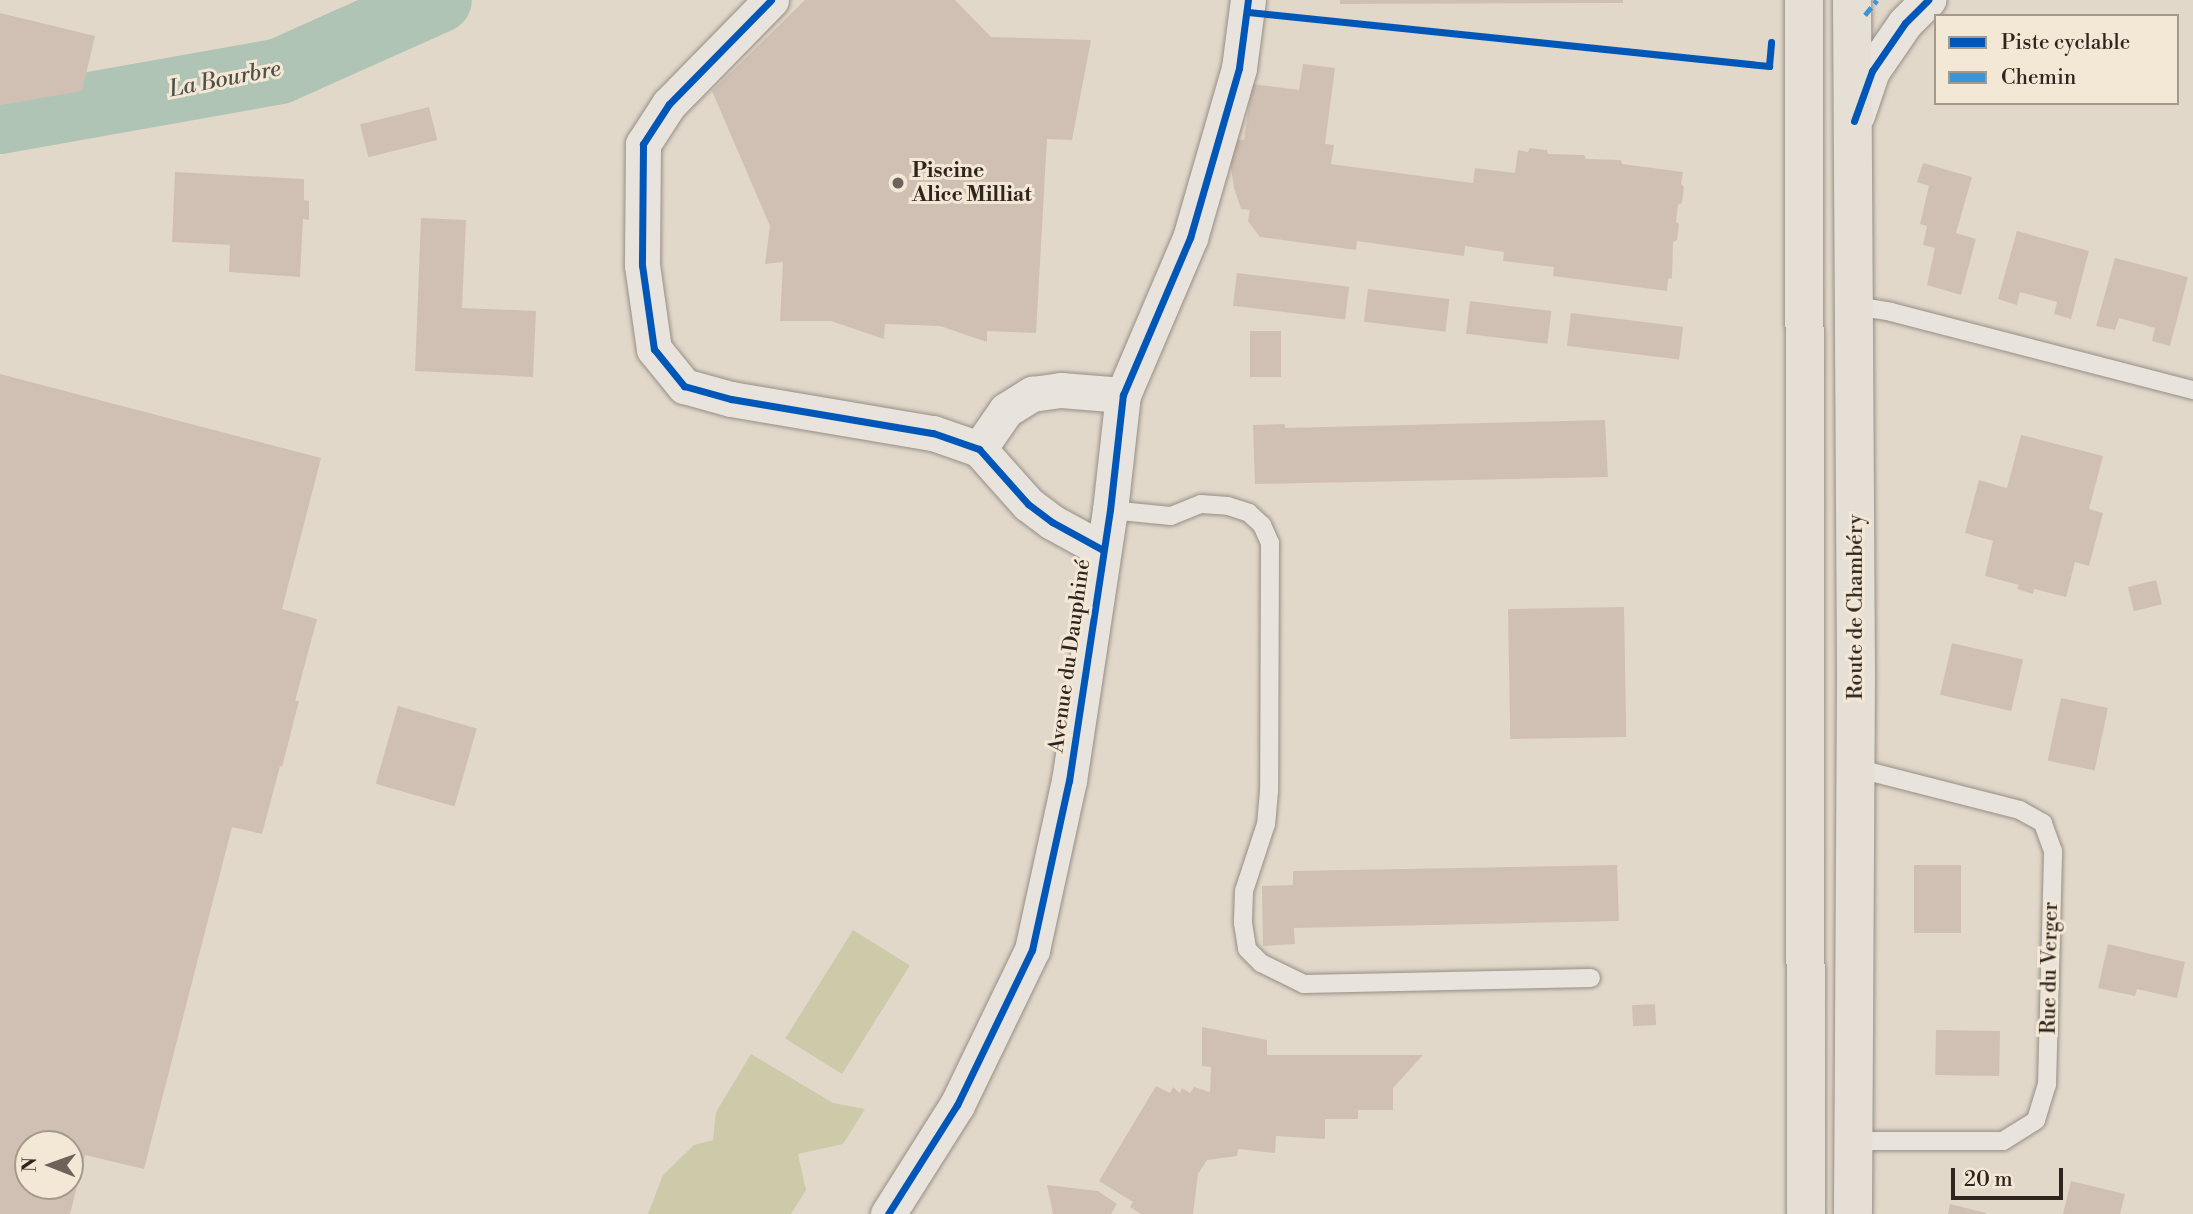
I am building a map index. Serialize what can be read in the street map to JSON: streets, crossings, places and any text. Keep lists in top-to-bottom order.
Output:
{
  "streets": {
    "main road": ["Route de Chambéry"],
    "street": ["Avenue du Dauphiné"],
    "lane": ["Rue du Verger"]
  },
  "crossings": [
    ["Route de Chambéry", "Rue du Verger"]
  ],
  "water": ["La Bourbre"],
  "places": ["Piscine Alice Milliat"],
  "legend": ["Piste cyclable", "Chemin"],
  "scale_bar": "20 m",
  "north": "left"
}
